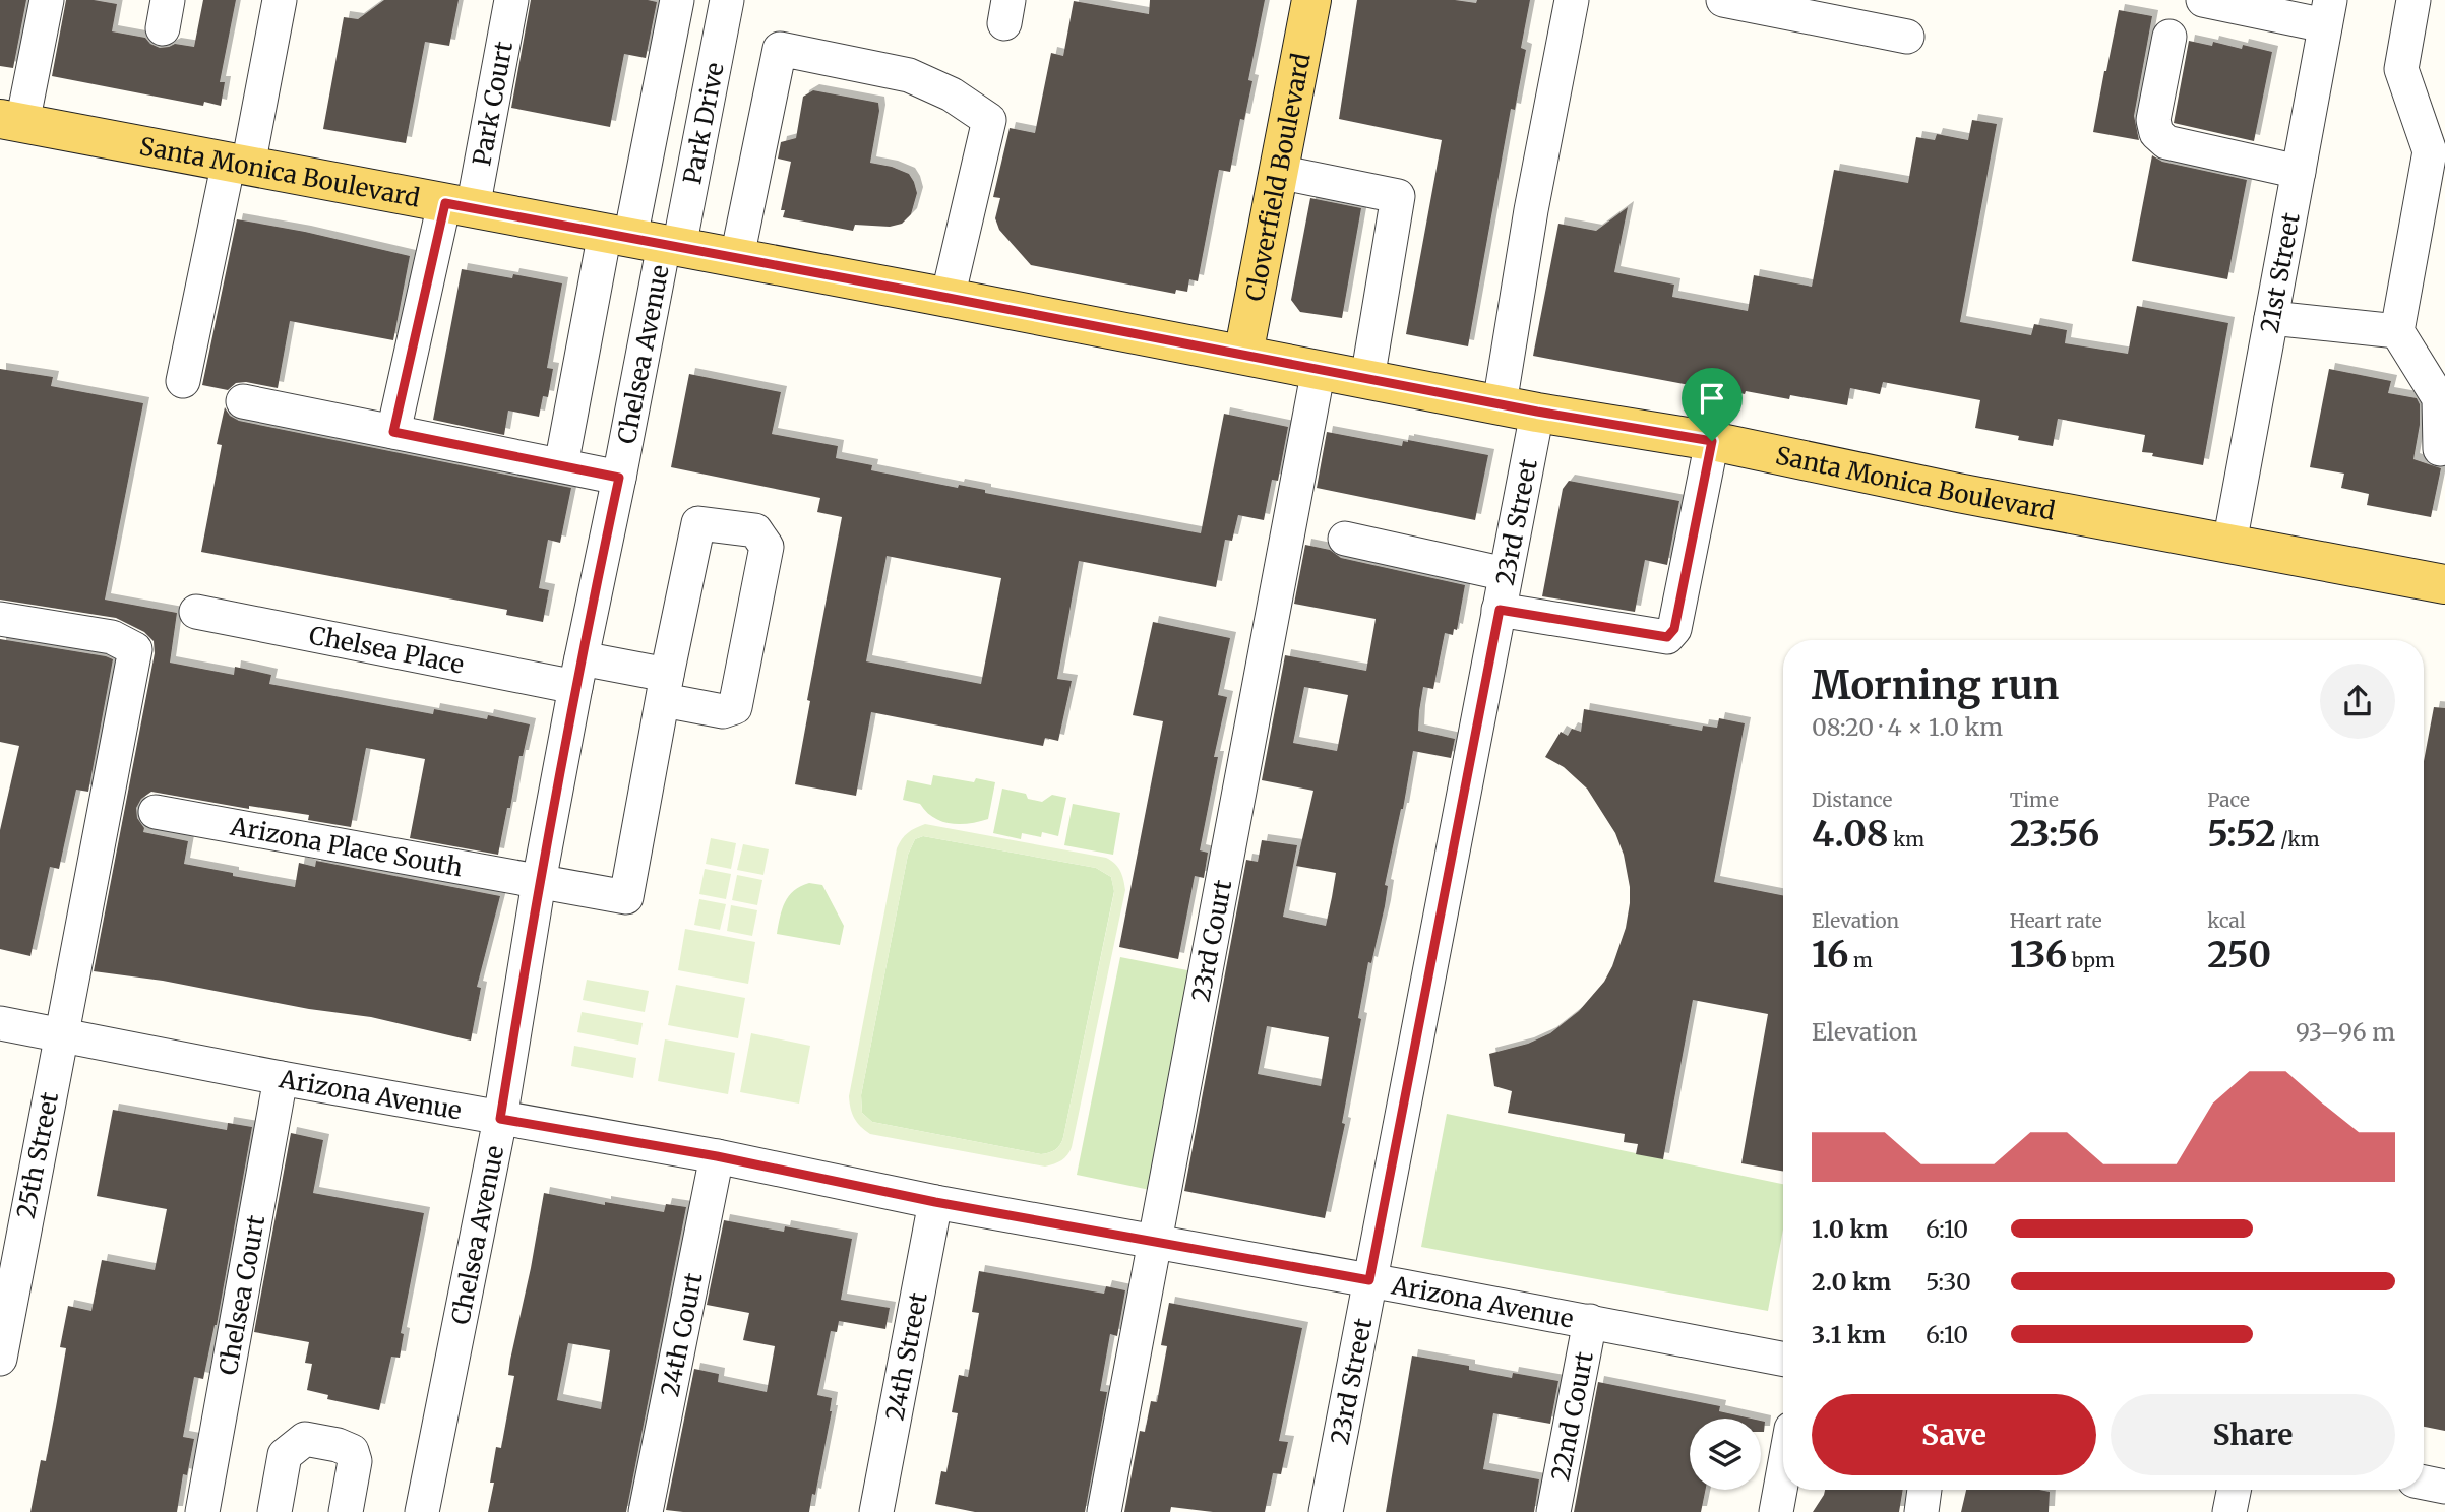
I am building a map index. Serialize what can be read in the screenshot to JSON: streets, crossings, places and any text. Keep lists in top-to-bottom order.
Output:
{
  "streets": {
    "main road": ["Santa Monica Boulevard", "Cloverfield Boulevard"],
    "street": [
      "Park Court",
      "Park Drive",
      "21st Street",
      "Chelsea Avenue",
      "23rd Street",
      "Chelsea Place",
      "Arizona Place South",
      "23rd Court",
      "Arizona Avenue",
      "25th Street",
      "Chelsea Court",
      "24th Court",
      "24th Street",
      "22nd Court"
    ]
  },
  "crossings": [
    ["Park Court", "Santa Monica Boulevard"],
    ["Park Drive", "Santa Monica Boulevard"],
    ["Park Drive", "Chelsea Avenue"],
    ["Santa Monica Boulevard", "Cloverfield Boulevard"],
    ["Santa Monica Boulevard", "21st Street"],
    ["Santa Monica Boulevard", "Chelsea Avenue"],
    ["Santa Monica Boulevard", "23rd Street"],
    ["Santa Monica Boulevard", "23rd Court"],
    ["Chelsea Avenue", "Chelsea Place"],
    ["Chelsea Avenue", "Arizona Place South"],
    ["Chelsea Avenue", "Arizona Avenue"],
    ["23rd Street", "Arizona Avenue"],
    ["Chelsea Place", "Arizona Place South"],
    ["23rd Court", "Arizona Avenue"],
    ["Arizona Avenue", "25th Street"],
    ["Arizona Avenue", "Chelsea Court"],
    ["Arizona Avenue", "24th Court"],
    ["Arizona Avenue", "24th Street"],
    ["Arizona Avenue", "22nd Court"]
  ],
  "page": {
    "heading": ["Morning run", "08:20 · 4 × 1.0 km"],
    "stats": [
      ["Distance", "4.08 km"],
      ["Time", "23:56"],
      ["Pace", "5:52 /km"],
      ["Elevation", "16 m"],
      ["Heart rate", "136 bpm"],
      ["kcal", "250"]
    ],
    "chart": ["Elevation", "93–96 m"],
    "list": [
      {
        "name": "1.0 km",
        "note": "6:10"
      },
      {
        "name": "2.0 km",
        "note": "5:30"
      },
      {
        "name": "3.1 km",
        "note": "6:10"
      }
    ],
    "buttons": ["Save", "Share"]
  }
}
